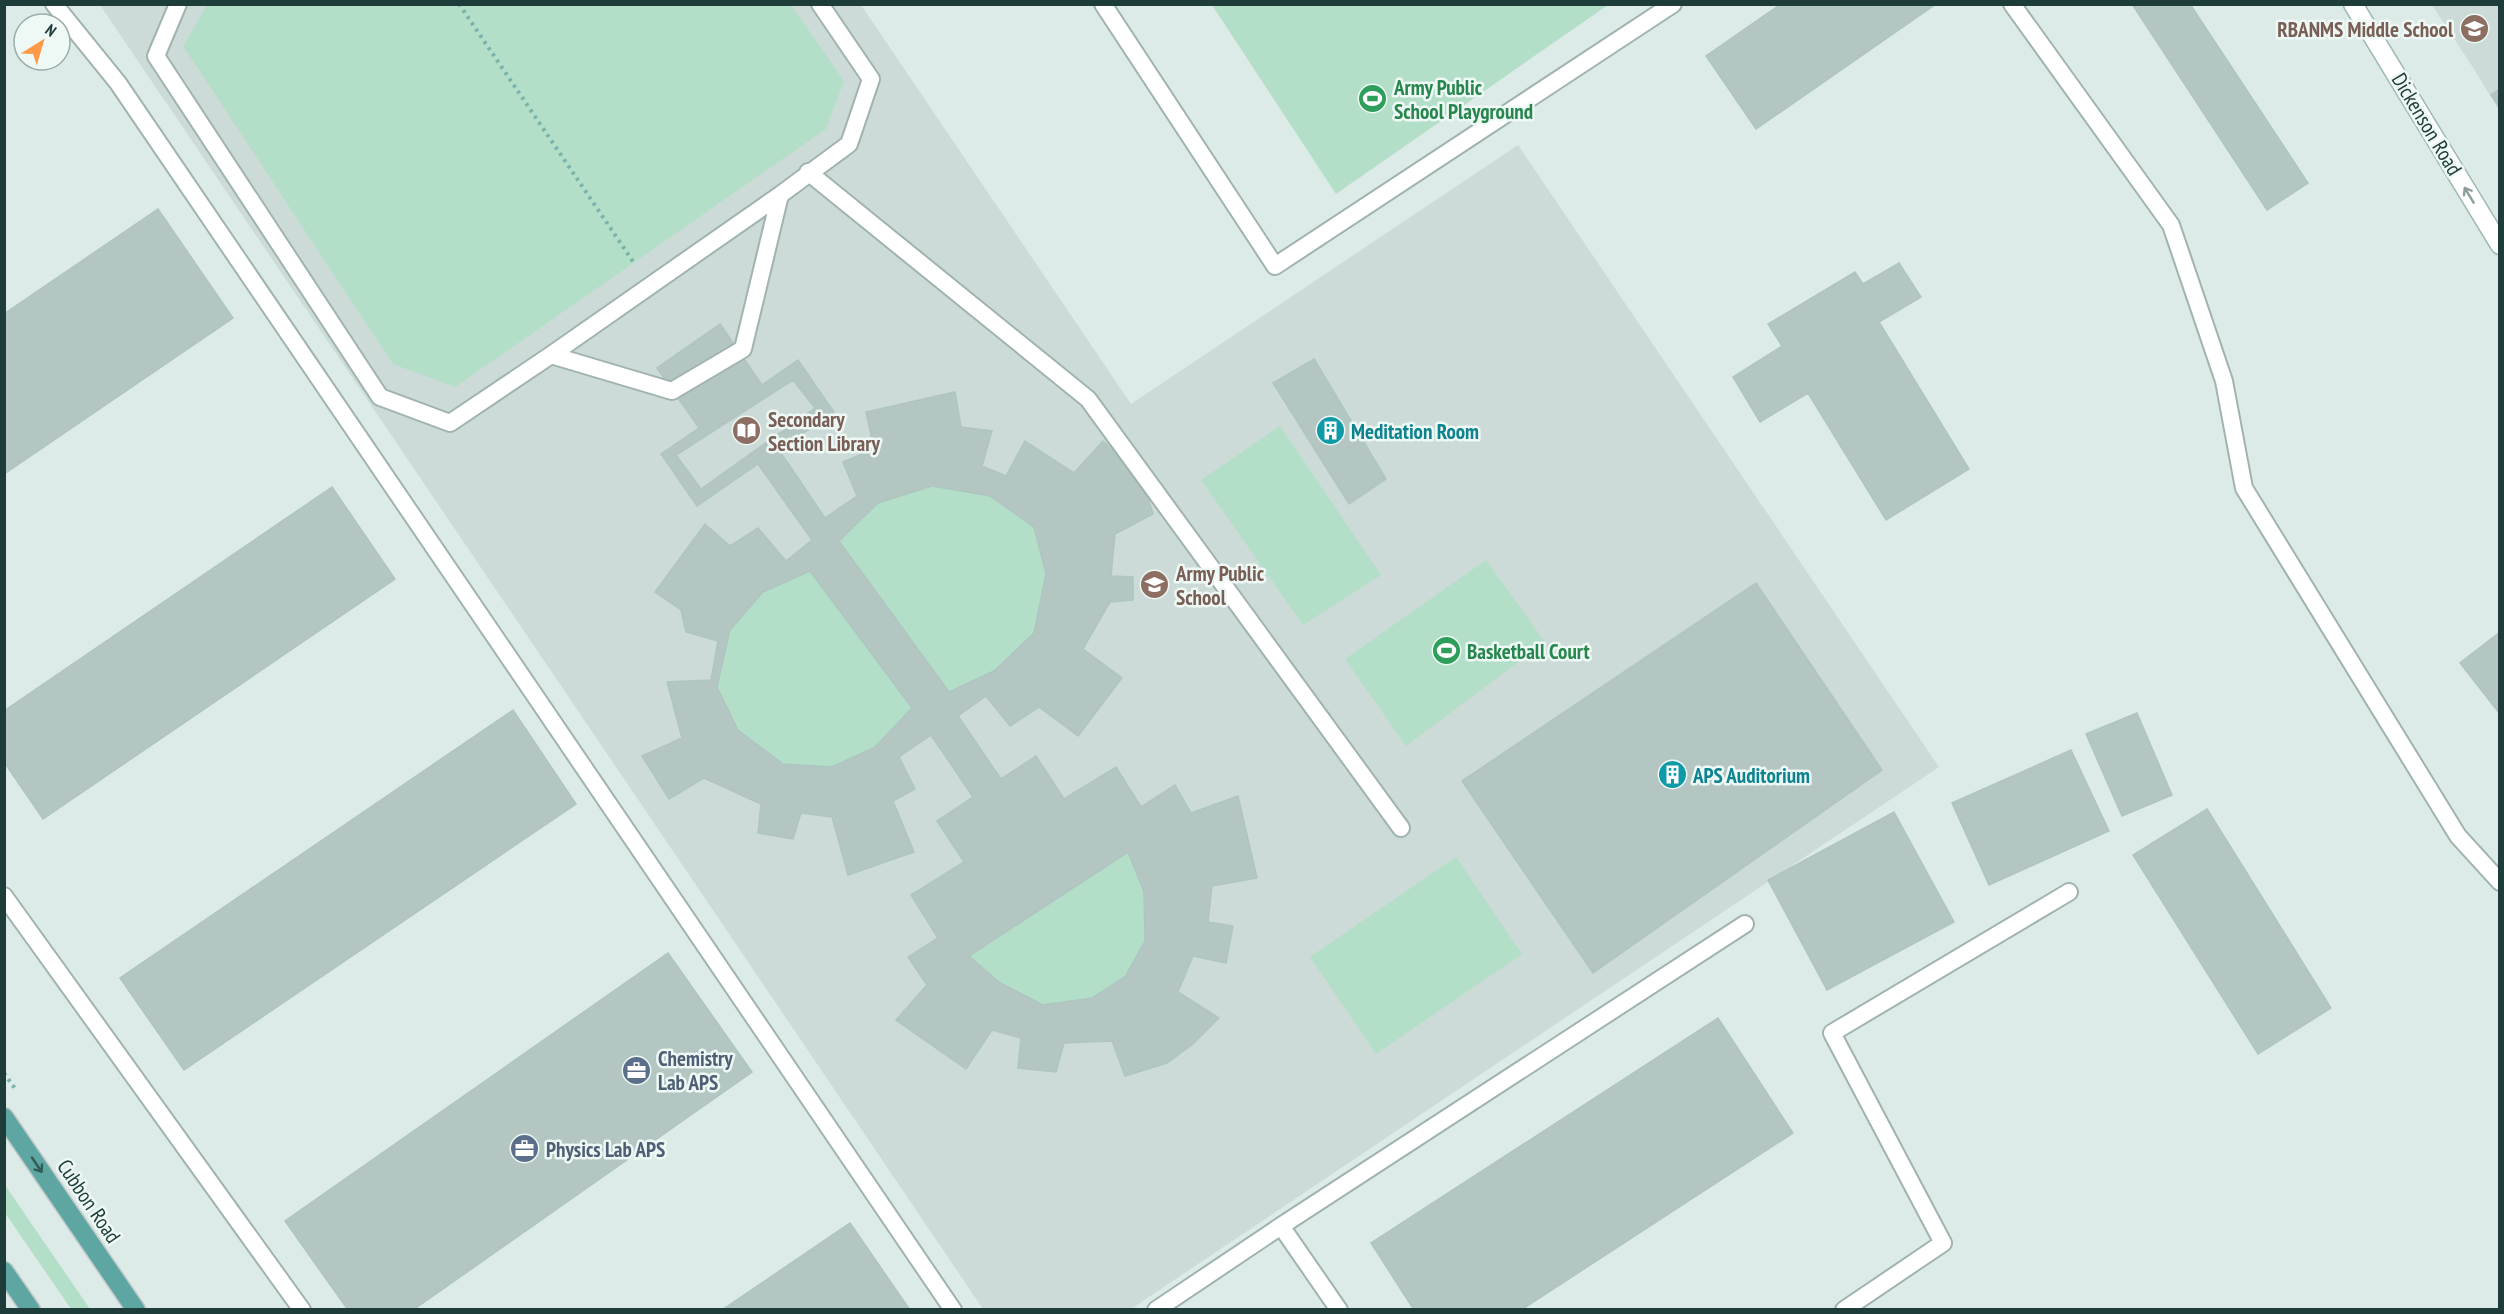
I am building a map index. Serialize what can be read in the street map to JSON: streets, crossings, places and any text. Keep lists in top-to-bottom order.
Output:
{
  "streets": {
    "main road": ["Dickenson Road", "Cubbon Road"]
  },
  "one_way": ["Dickenson Road", "Cubbon Road"],
  "places": {
    "school or university": ["RBANMS Middle School", "Army Public School"],
    "sports": ["Army Public School Playground", "Basketball Court"],
    "library": ["Secondary Section Library"],
    "building": ["Meditation Room", "APS Auditorium"],
    "office": ["Chemistry Lab APS", "Physics Lab APS"]
  },
  "north": "top right"
}
